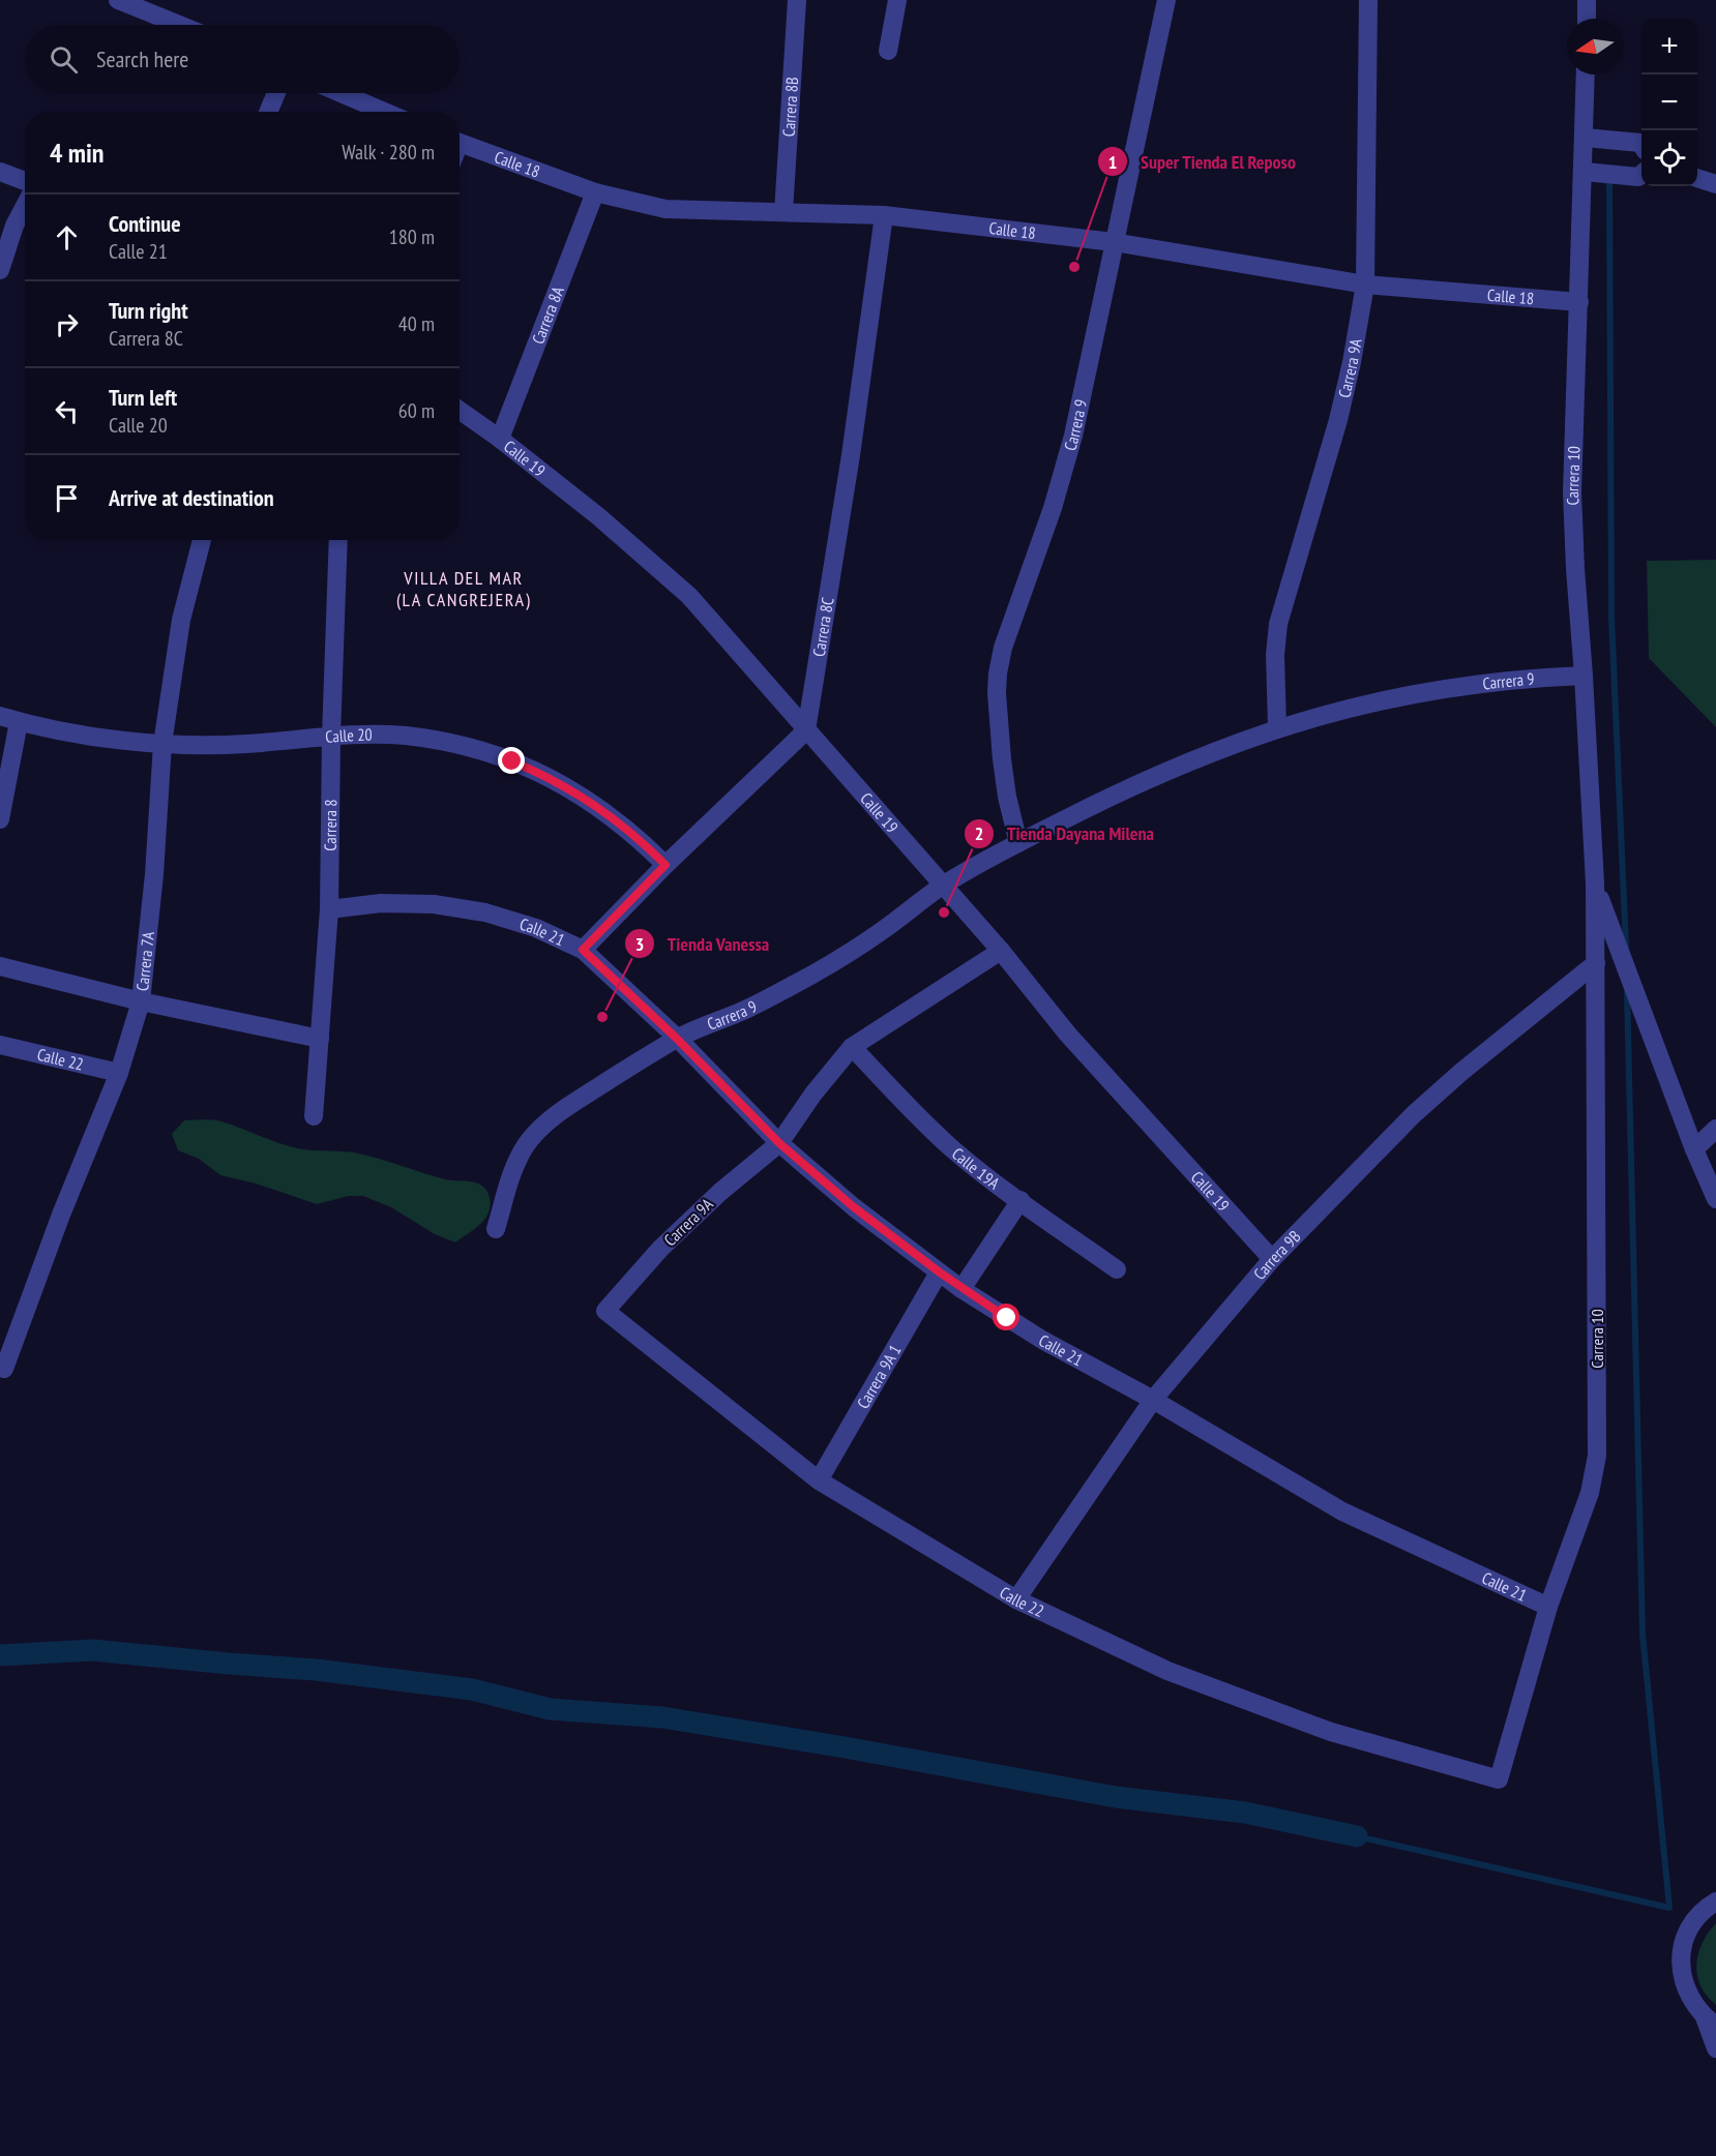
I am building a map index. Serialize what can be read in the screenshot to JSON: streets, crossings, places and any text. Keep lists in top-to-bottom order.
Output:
{
  "streets": {
    "street": [
      "Carrera 8B",
      "Calle 18",
      "Carrera 8A",
      "Carrera 9A",
      "Carrera 9",
      "Calle 19",
      "Carrera 10",
      "Carrera 8C",
      "Calle 20",
      "Carrera 8",
      "Calle 21",
      "Carrera 7A",
      "Calle 22",
      "Calle 19A",
      "Carrera 9B",
      "Carrera 9A 1"
    ]
  },
  "crossings": [
    ["Carrera 8B", "Calle 18"],
    ["Calle 18", "Carrera 8A"],
    ["Calle 18", "Carrera 9A"],
    ["Calle 18", "Carrera 9"],
    ["Calle 18", "Carrera 10"],
    ["Calle 18", "Carrera 8C"],
    ["Carrera 8A", "Calle 19"],
    ["Carrera 9A", "Carrera 9"],
    ["Carrera 9A", "Calle 21"],
    ["Carrera 9A", "Calle 22"],
    ["Carrera 9A", "Calle 19A"],
    ["Carrera 9", "Calle 19"],
    ["Carrera 9", "Carrera 10"],
    ["Carrera 9", "Calle 21"],
    ["Calle 19", "Carrera 8C"],
    ["Calle 19", "Carrera 9B"],
    ["Carrera 10", "Calle 21"],
    ["Carrera 10", "Calle 22"],
    ["Carrera 10", "Carrera 9B"],
    ["Calle 20", "Carrera 8"],
    ["Calle 20", "Carrera 7A"],
    ["Carrera 8", "Calle 21"],
    ["Calle 21", "Carrera 9B"],
    ["Calle 21", "Carrera 9A 1"],
    ["Carrera 7A", "Calle 22"],
    ["Calle 22", "Carrera 9B"],
    ["Calle 22", "Carrera 9A 1"]
  ],
  "districts": ["VILLA DEL MAR (LA CANGREJERA)"],
  "places": ["Super Tienda El Reposo", "Tienda Dayana Milena", "Tienda Vanessa"],
  "north": "left",
  "page": {
    "map_buttons": ["+", "−"],
    "search": "Search here",
    "heading": ["4 min", "Walk · 280 m"],
    "list": [
      ["Continue", "Calle 21", "180 m"],
      ["Turn right", "Carrera 8C", "40 m"],
      ["Turn left", "Calle 20", "60 m"],
      "Arrive at destination"
    ]
  }
}
